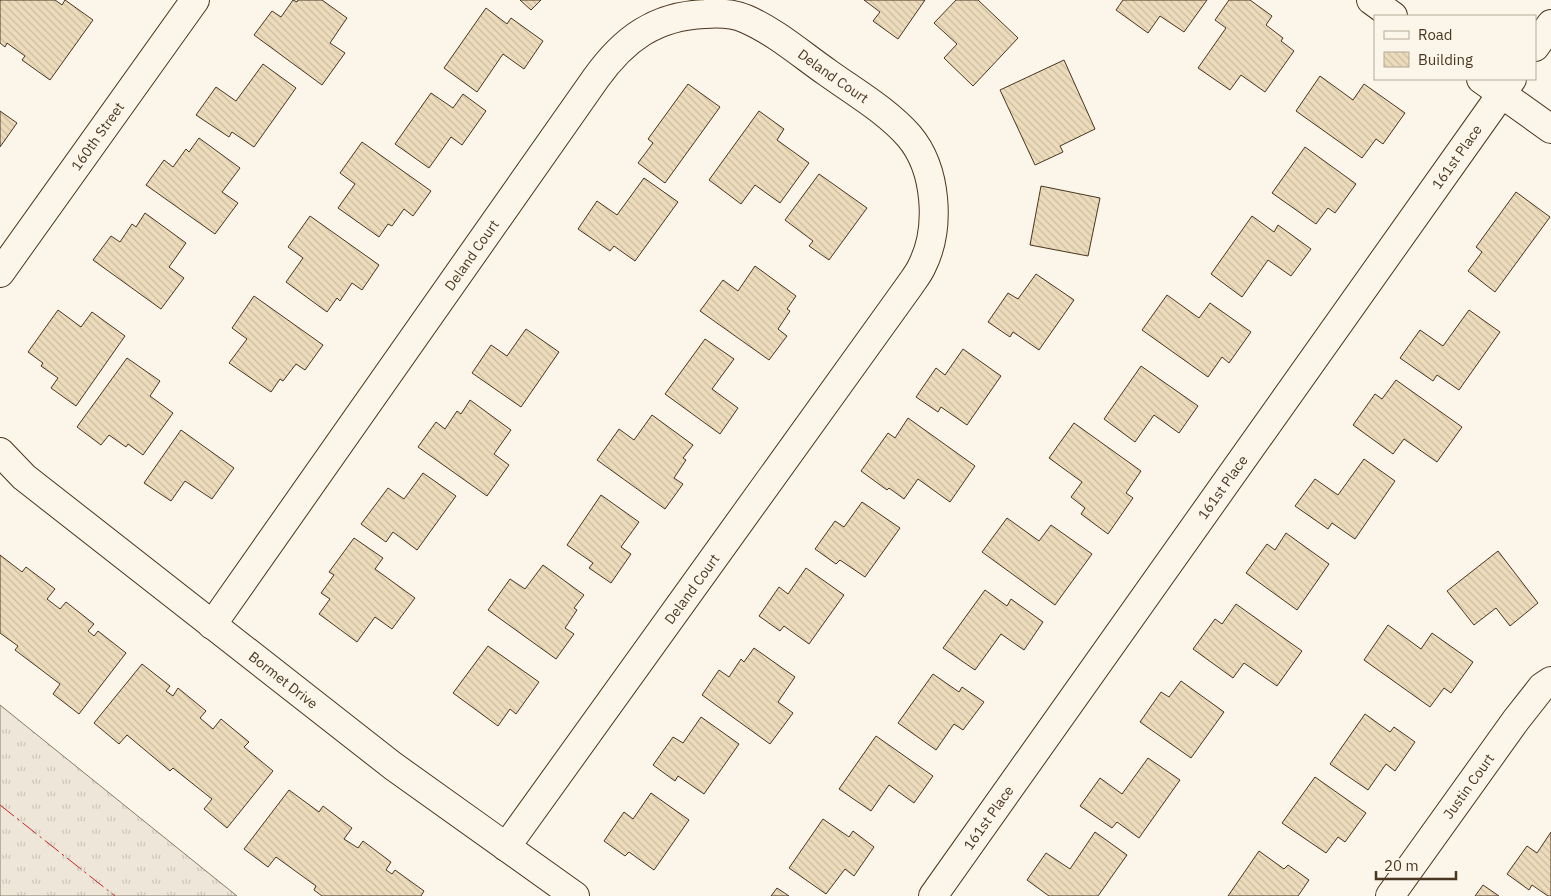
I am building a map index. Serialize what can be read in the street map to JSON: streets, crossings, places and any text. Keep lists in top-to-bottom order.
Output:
{
  "streets": {
    "street": [
      "Deland Court",
      "160th Street",
      "161st Place",
      "Bormet Drive",
      "Justin Court"
    ]
  },
  "crossings": [
    ["Deland Court", "Bormet Drive"]
  ],
  "legend": ["Road", "Building"],
  "scale_bar": "20 m"
}
